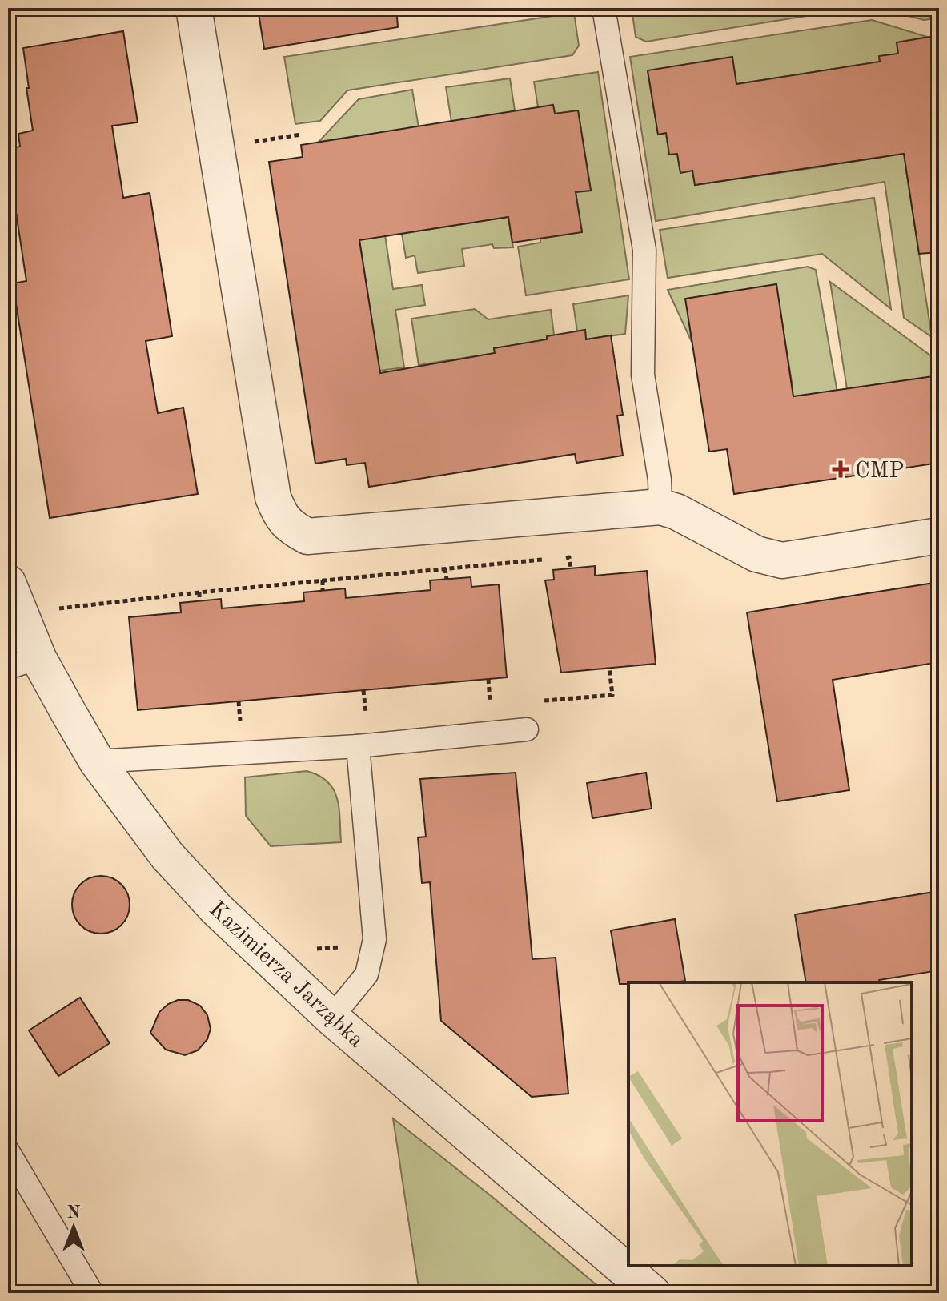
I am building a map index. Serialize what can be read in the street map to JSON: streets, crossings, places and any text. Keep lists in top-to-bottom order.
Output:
{
  "streets": {
    "street": ["Kazimierza Jarząbka"]
  },
  "places": {
    "health": ["CMP"]
  },
  "north": "top"
}
